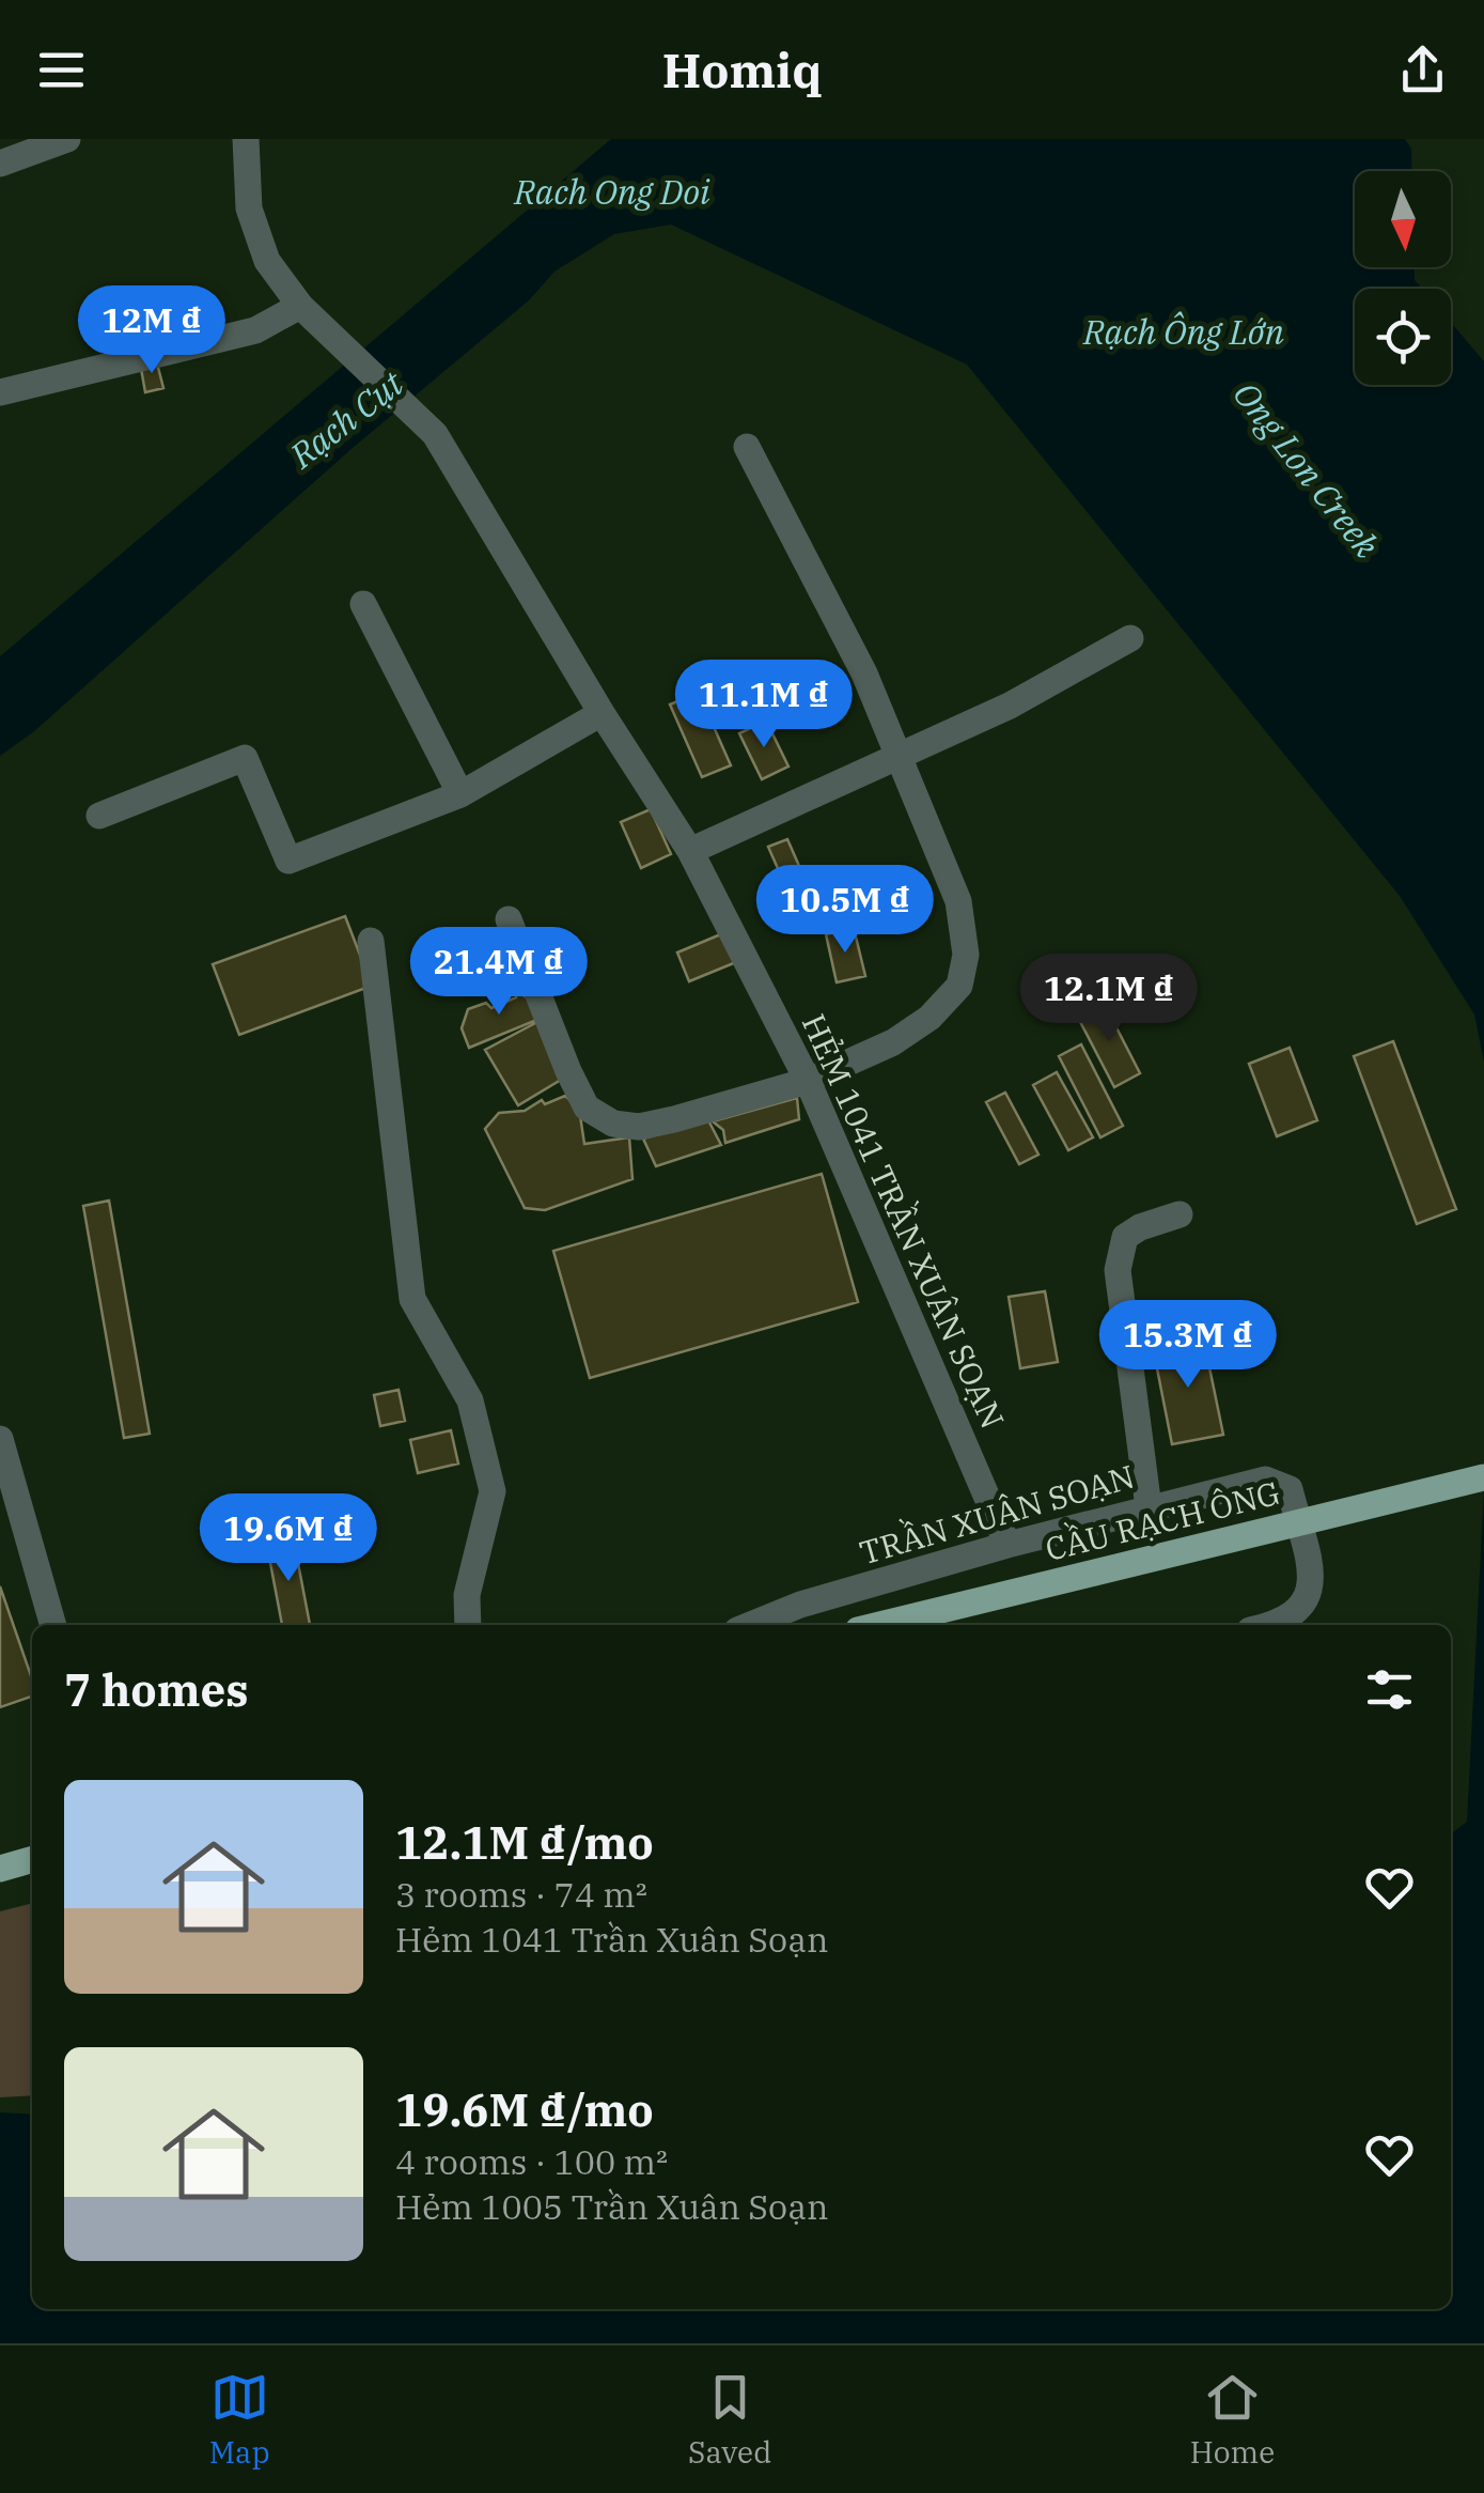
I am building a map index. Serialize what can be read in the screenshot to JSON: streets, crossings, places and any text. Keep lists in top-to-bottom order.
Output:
{
  "streets": {
    "main road": ["CẦU RẠCH ÔNG"],
    "street": ["HẺM 1041 TRẦN XUÂN SOẠN", "TRẦN XUÂN SOẠN"]
  },
  "crossings": [
    ["HẺM 1041 TRẦN XUÂN SOẠN", "TRẦN XUÂN SOẠN"]
  ],
  "water": [
    "Rach Ong Doi",
    "Rạch Ông Lớn",
    "Rạch Cụt",
    "Ong Lon Creek"
  ],
  "north": "bottom",
  "page": {
    "header": "Homiq",
    "price": [
      "12M ₫",
      "11.1M ₫",
      "10.5M ₫",
      "21.4M ₫",
      "12.1M ₫",
      "15.3M ₫",
      "19.6M ₫"
    ],
    "heading": "7 homes",
    "list": [
      {
        "name": "12.1M ₫/mo",
        "note": "3 rooms · 74 m² · Hẻm 1041 Trần Xuân Soạn"
      },
      {
        "name": "19.6M ₫/mo",
        "note": "4 rooms · 100 m² · Hẻm 1005 Trần Xuân Soạn"
      }
    ],
    "tabs": ["Map", "Saved", "Home"]
  }
}
